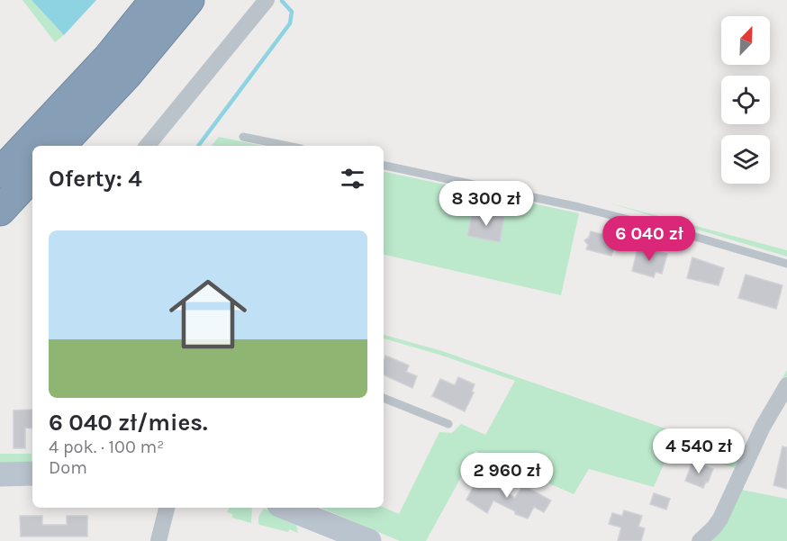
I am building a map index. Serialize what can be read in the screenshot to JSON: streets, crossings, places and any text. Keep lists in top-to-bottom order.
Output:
{
  "north": "top right",
  "page": {
    "heading": "Oferty: 4",
    "price": [
      "8 300 zł",
      "6 040 zł",
      "4 540 zł",
      "2 960 zł"
    ],
    "list": [
      {
        "name": "6 040 zł/mies.",
        "note": "4 pok. · 100 m² · Dom"
      }
    ]
  }
}
